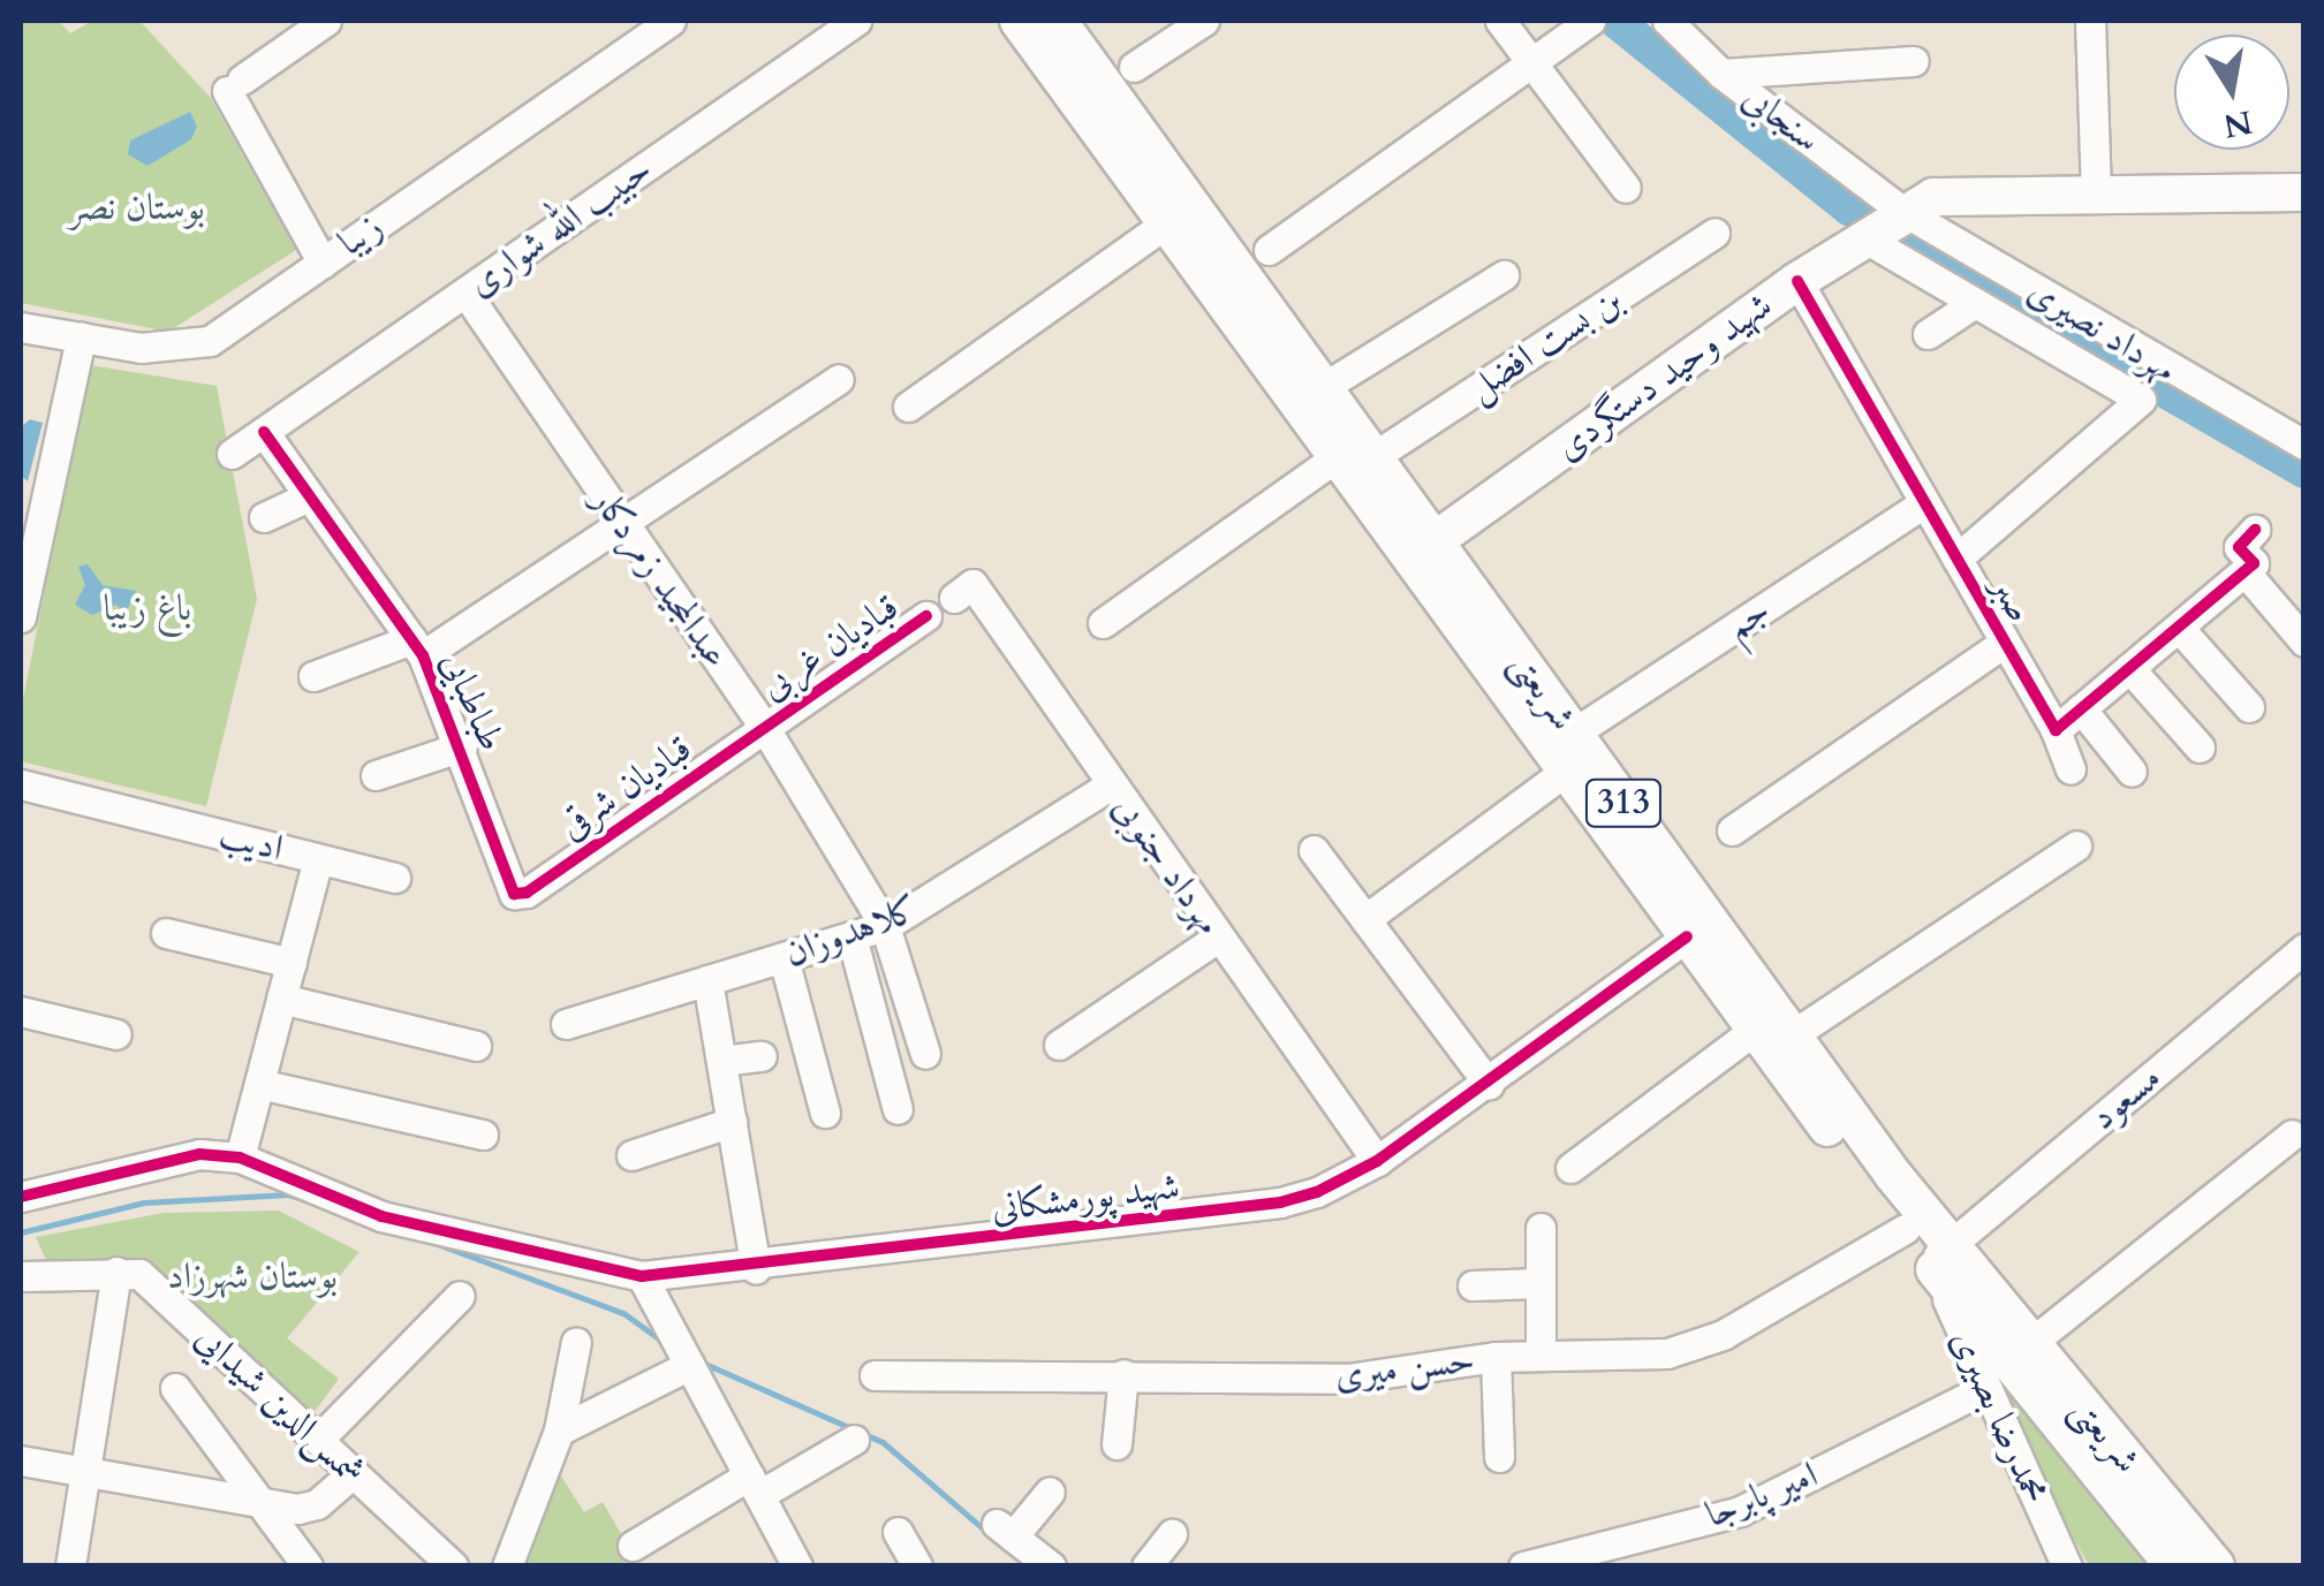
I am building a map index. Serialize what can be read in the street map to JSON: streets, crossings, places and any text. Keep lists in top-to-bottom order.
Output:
{
  "streets": {
    "main road": ["شهید وحید دستگردی", "شریعتی", "313"],
    "street": [
      "سنجابی",
      "حبیب الله شواری",
      "زیبا",
      "مهرداد نصیری",
      "بن بست افضل",
      "عبدالمجید زمردکار",
      "صبر",
      "جم",
      "قبادیان غربی",
      "طباطبایی",
      "قبادیان شرقی",
      "ادیب",
      "مهرداد جنوبی",
      "کلاهدوزان",
      "مسعود",
      "شهید پورمشکانی",
      "حسن میری",
      "شمس‌الدین شیدایی",
      "محمدرضا بصیری",
      "امیر پابرجا"
    ]
  },
  "crossings": [
    ["سنجابی", "مهرداد نصیری"],
    ["سنجابی", "شهید وحید دستگردی"],
    ["حبیب الله شواری", "عبدالمجید زمردکار"],
    ["حبیب الله شواری", "طباطبایی"],
    ["مهرداد نصیری", "شهید وحید دستگردی"],
    ["بن بست افضل", "شریعتی"],
    ["شهید وحید دستگردی", "صبر"],
    ["شهید وحید دستگردی", "شریعتی"],
    ["عبدالمجید زمردکار", "قبادیان غربی"],
    ["عبدالمجید زمردکار", "قبادیان شرقی"],
    ["عبدالمجید زمردکار", "کلاهدوزان"],
    ["صبر", "جم"],
    ["جم", "شریعتی"],
    ["قبادیان غربی", "قبادیان شرقی"],
    ["شریعتی", "مسعود"],
    ["شریعتی", "شهید پورمشکانی"],
    ["شریعتی", "حسن میری"],
    ["شریعتی", "محمدرضا بصیری"],
    ["طباطبایی", "قبادیان شرقی"],
    ["ادیب", "شهید پورمشکانی"],
    ["مهرداد جنوبی", "کلاهدوزان"],
    ["مهرداد جنوبی", "شهید پورمشکانی"],
    ["مسعود", "محمدرضا بصیری"],
    ["محمدرضا بصیری", "امیر پابرجا"]
  ],
  "parks": ["بوستان نصر", "باغ زیبا", "بوستان شهرزاد"],
  "north": "bottom"
}
